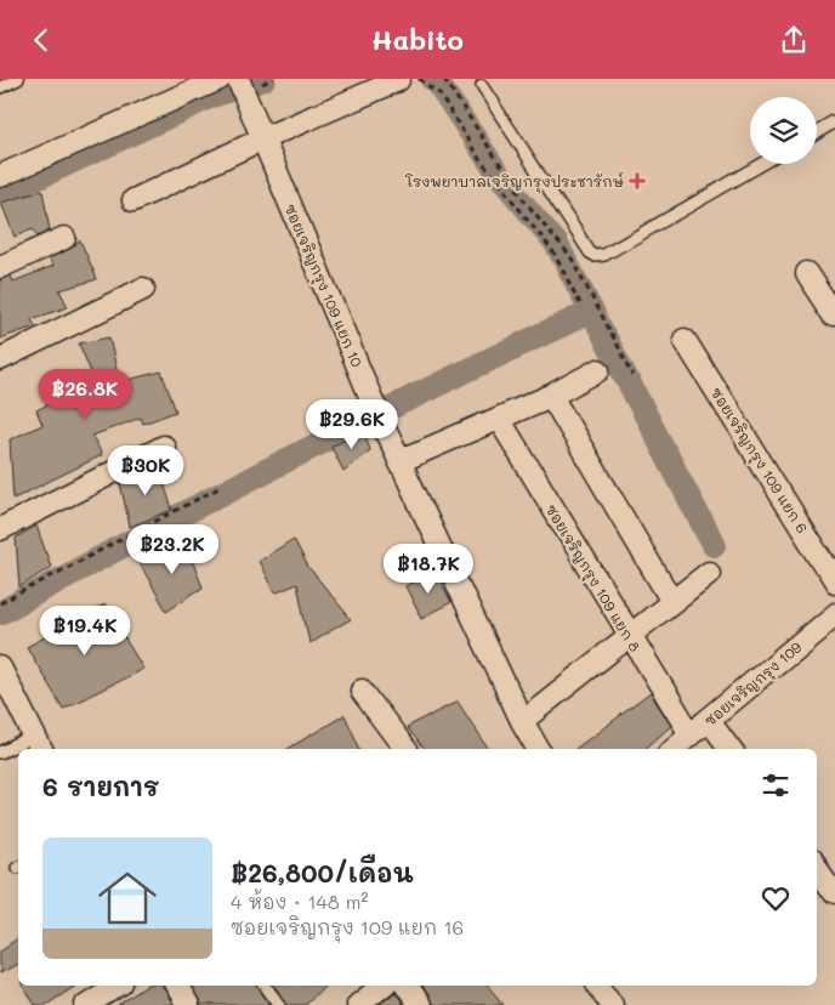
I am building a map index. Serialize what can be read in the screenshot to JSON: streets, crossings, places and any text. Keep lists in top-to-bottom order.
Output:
{
  "streets": {
    "street": [
      "ซอยเจริญกรุง 109 แยก 10",
      "ซอยเจริญกรุง 109 แยก 6",
      "ซอยเจริญกรุง 109 แยก 8",
      "ซอยเจริญกรุง 109"
    ]
  },
  "crossings": [
    ["ซอยเจริญกรุง 109 แยก 8", "ซอยเจริญกรุง 109"]
  ],
  "places": {
    "health": ["โรงพยาบาลเจริญกรุงประชารักษ์"]
  },
  "page": {
    "header": "Habito",
    "price": [
      "฿26.8K",
      "฿29.6K",
      "฿30K",
      "฿23.2K",
      "฿18.7K",
      "฿19.4K"
    ],
    "heading": "6 รายการ",
    "list": [
      {
        "name": "฿26,800/เดือน",
        "note": "4 ห้อง · 148 m² · ซอยเจริญกรุง 109 แยก 16"
      }
    ]
  }
}
